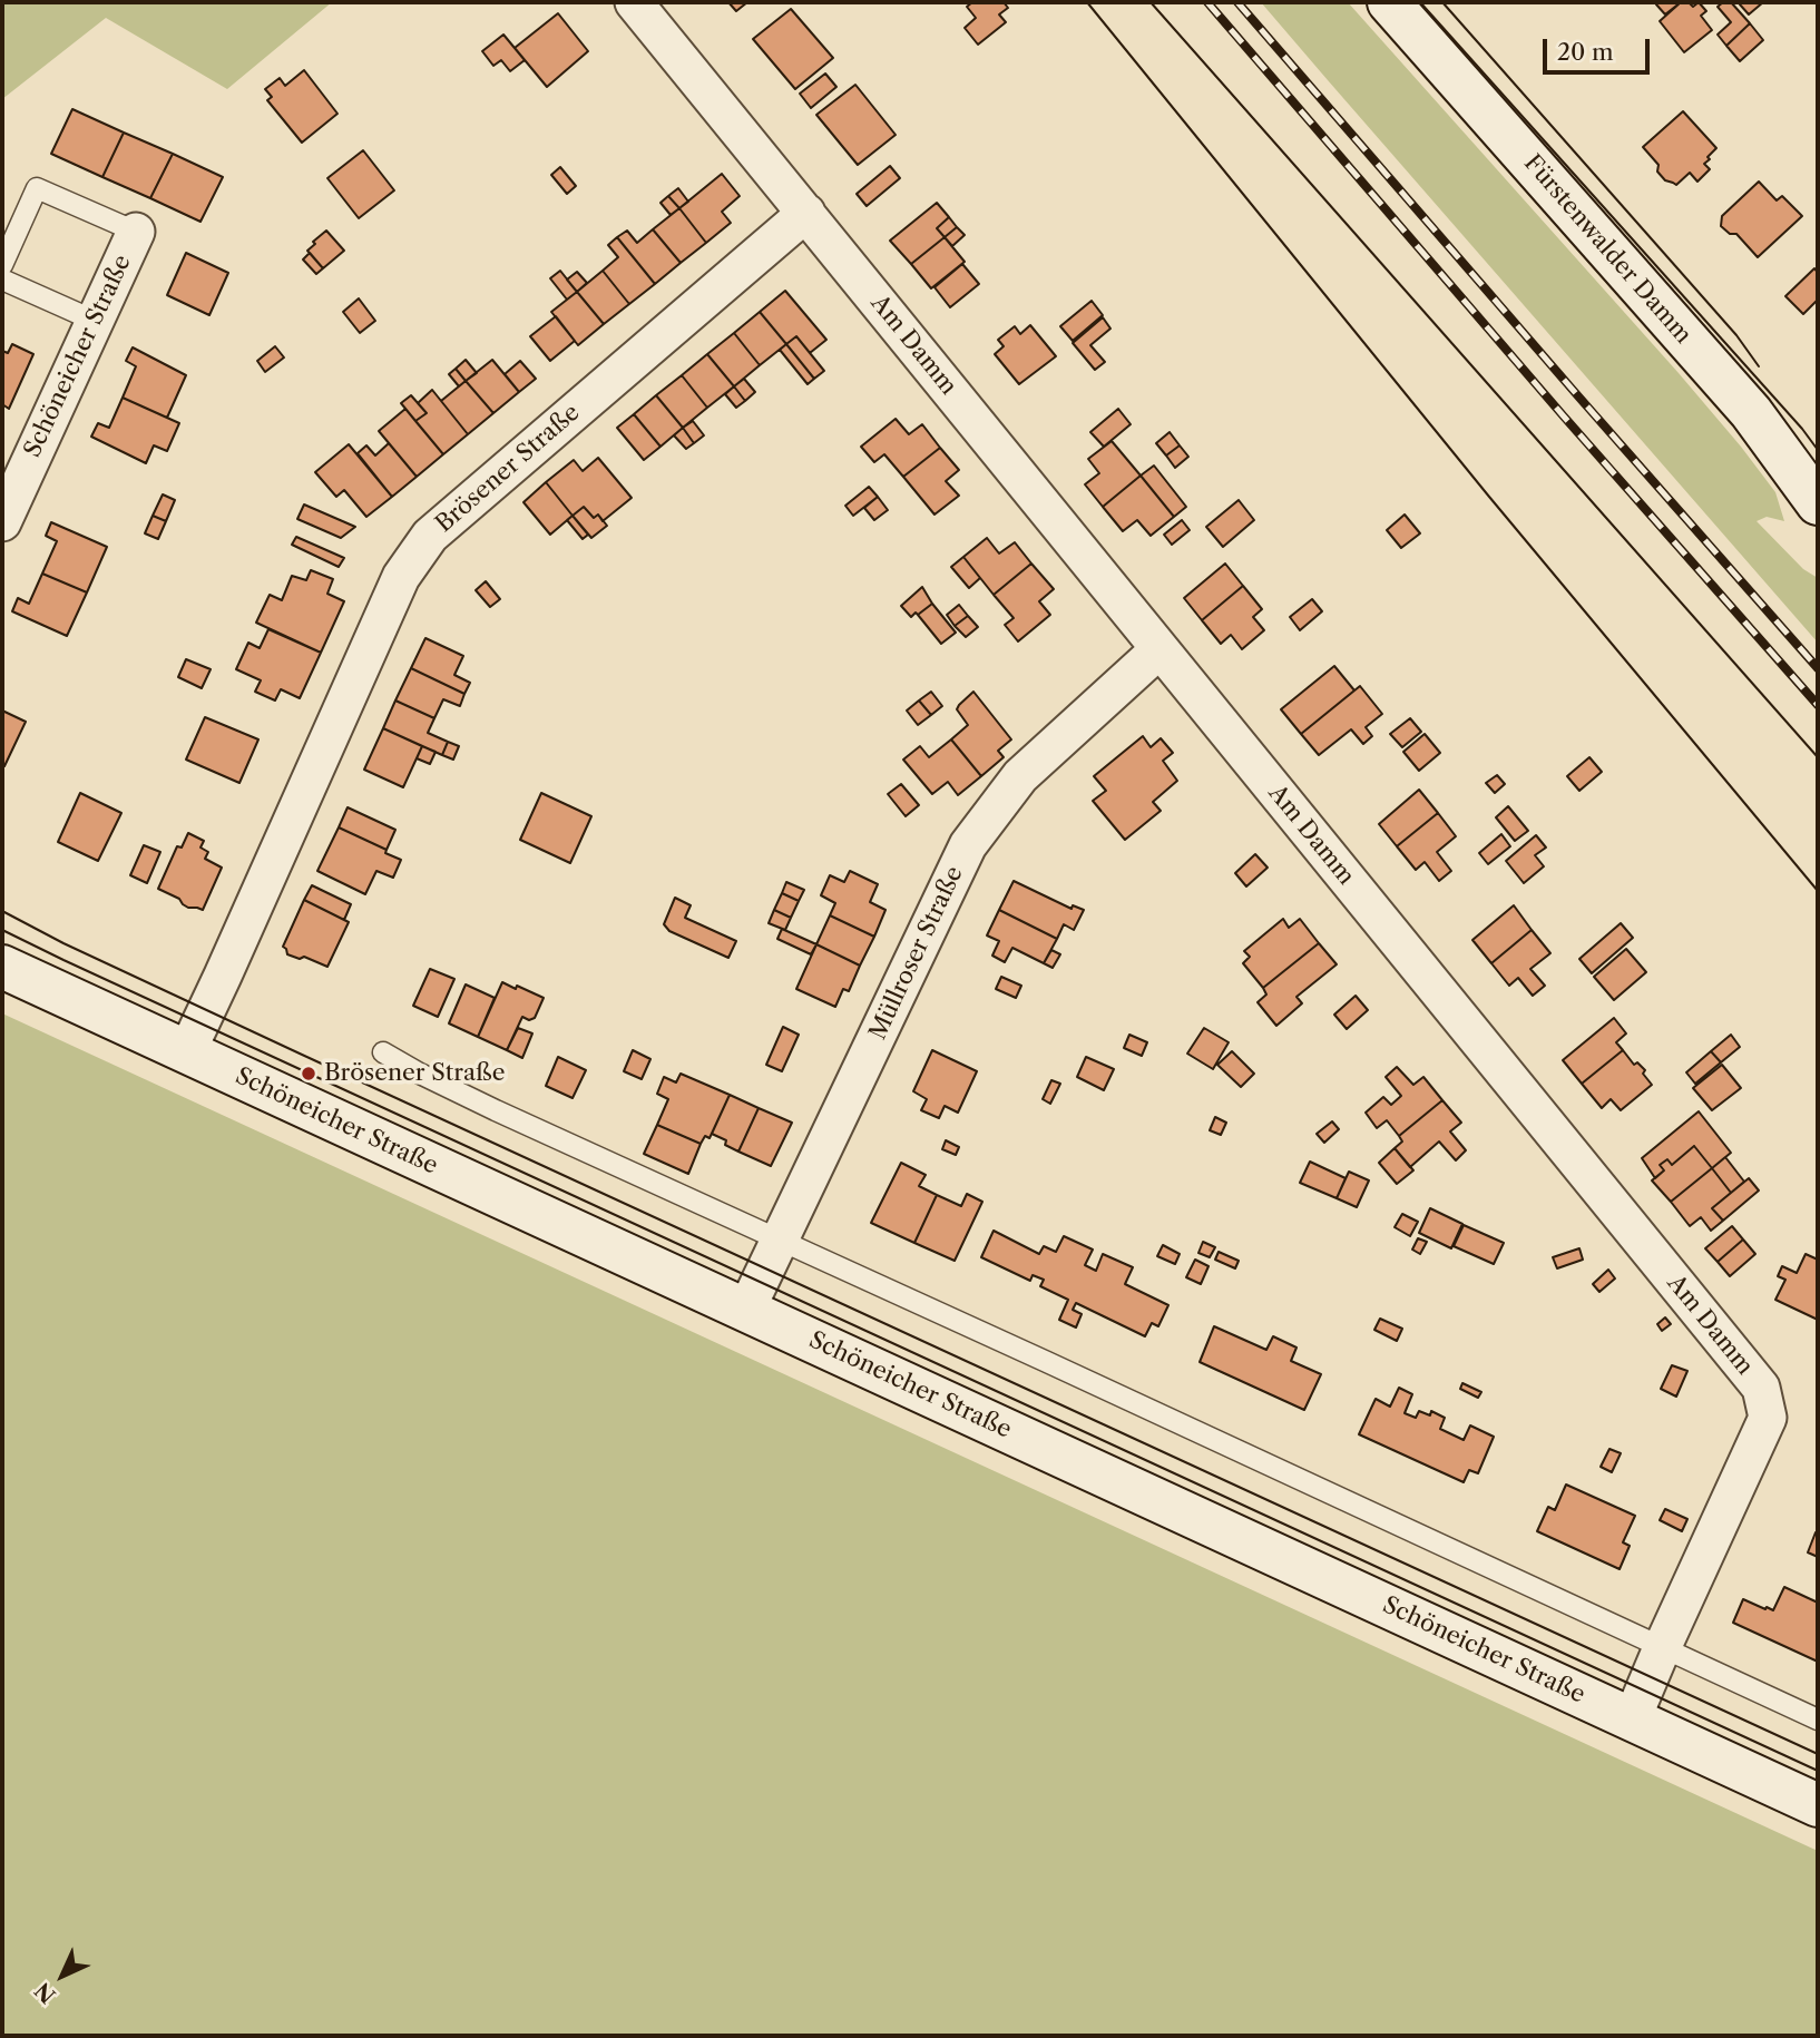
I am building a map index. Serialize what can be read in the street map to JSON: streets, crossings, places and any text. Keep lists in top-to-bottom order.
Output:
{
  "streets": {
    "main road": ["Fürstenwalder Damm", "Schöneicher Straße"],
    "street": ["Am Damm", "Brösener Straße", "Müllroser Straße"]
  },
  "crossings": [
    ["Am Damm", "Schöneicher Straße"],
    ["Am Damm", "Brösener Straße"],
    ["Am Damm", "Müllroser Straße"],
    ["Schöneicher Straße", "Brösener Straße"],
    ["Schöneicher Straße", "Müllroser Straße"]
  ],
  "places": ["Brösener Straße"],
  "scale_bar": "20 m",
  "north": "bottom left"
}
